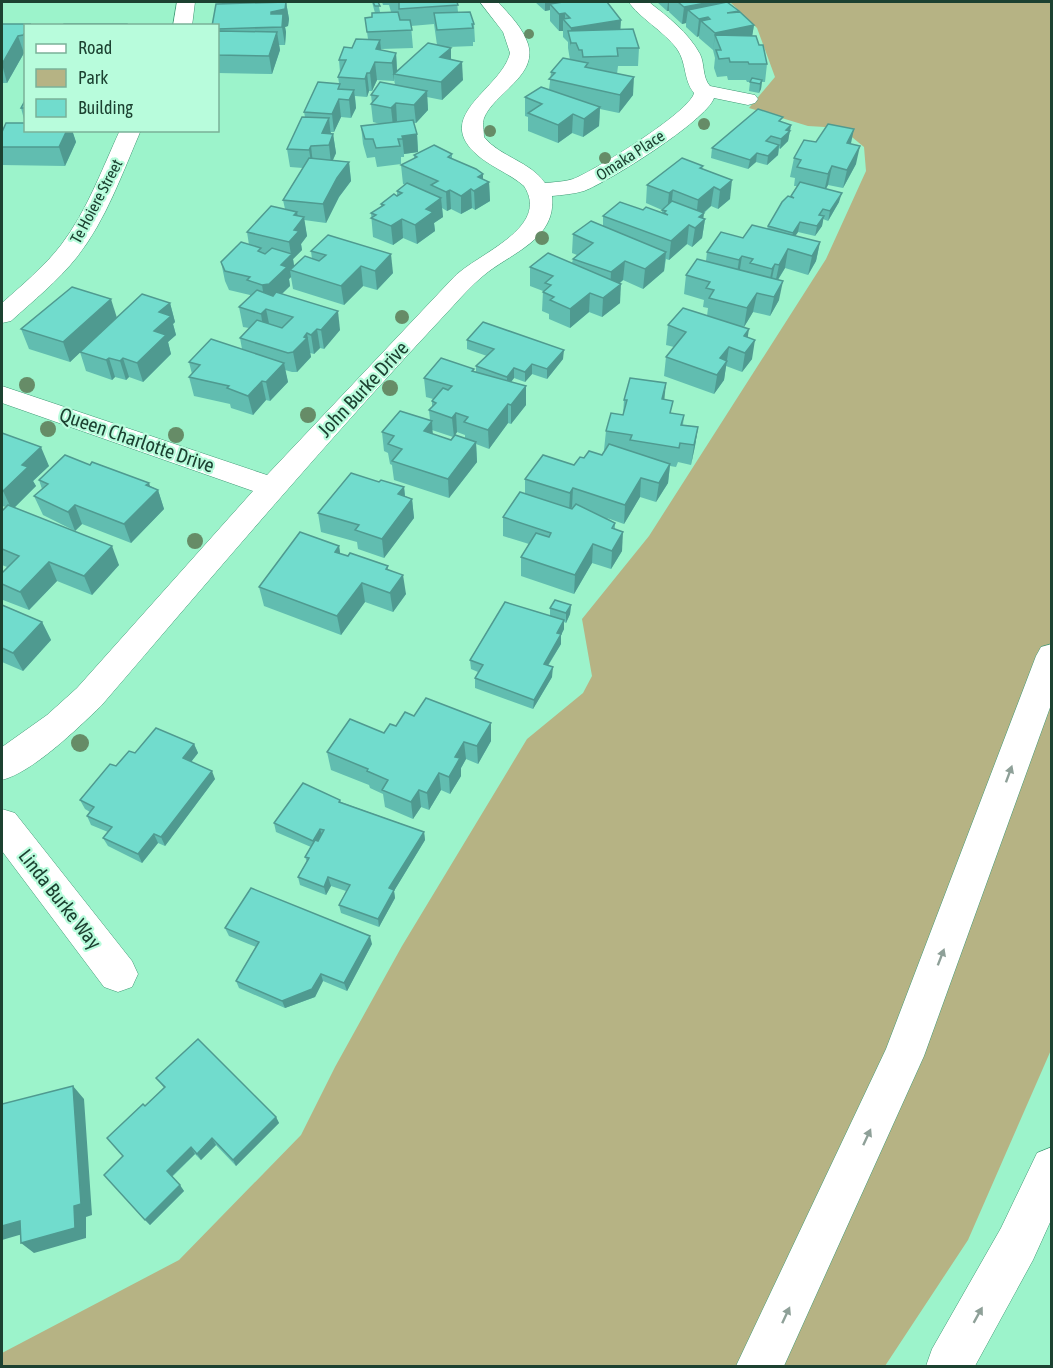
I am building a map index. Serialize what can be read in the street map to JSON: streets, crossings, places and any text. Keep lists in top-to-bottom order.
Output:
{
  "streets": {
    "street": [
      "Omaka Place",
      "Te Hoiere Street",
      "John Burke Drive",
      "Queen Charlotte Drive",
      "Linda Burke Way"
    ]
  },
  "crossings": [
    ["Omaka Place", "John Burke Drive"],
    ["John Burke Drive", "Queen Charlotte Drive"]
  ],
  "legend": ["Road", "Park", "Building"]
}
